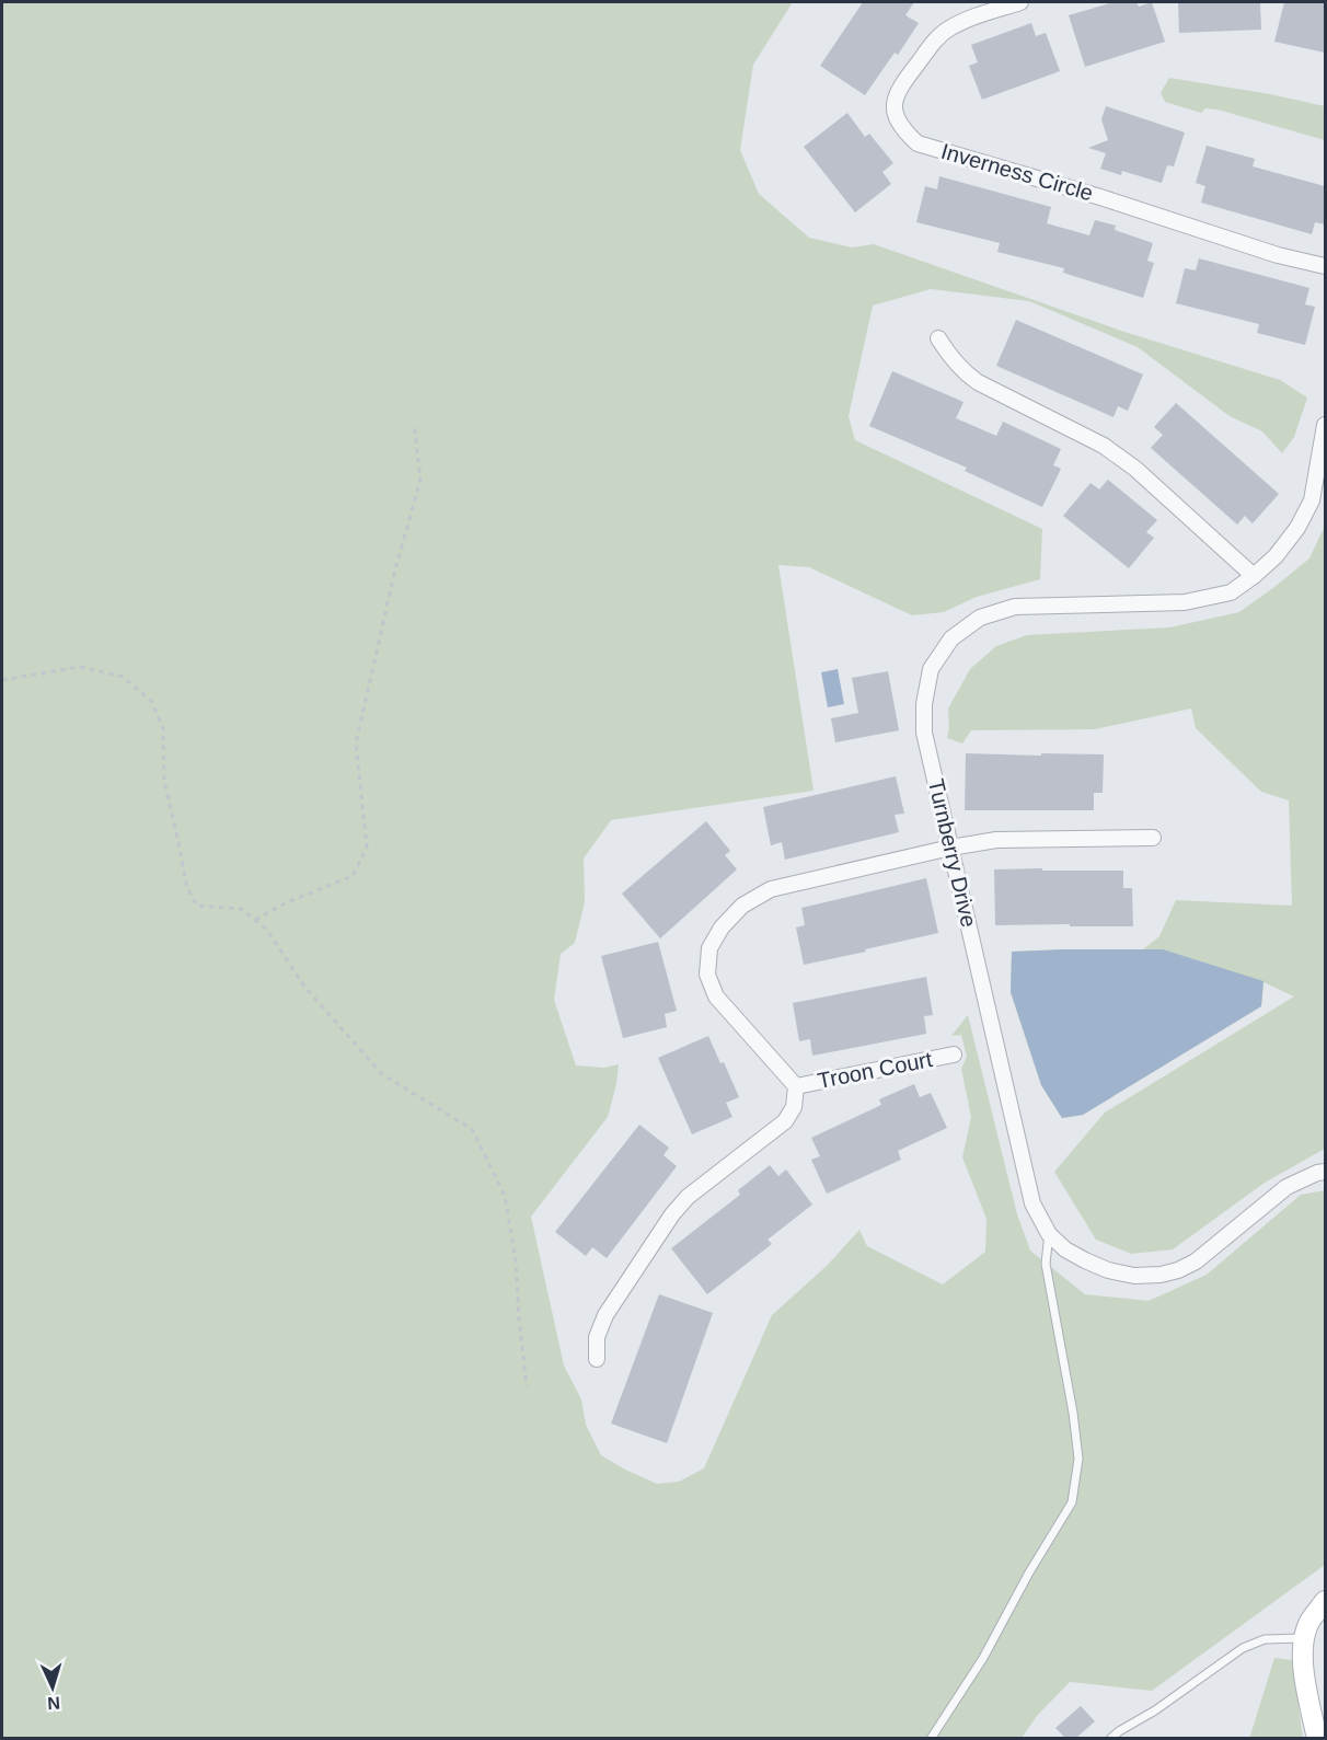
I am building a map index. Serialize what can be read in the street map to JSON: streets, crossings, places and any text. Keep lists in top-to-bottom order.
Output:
{
  "streets": {
    "street": ["Inverness Circle", "Turnberry Drive", "Troon Court"]
  },
  "north": "bottom"
}
